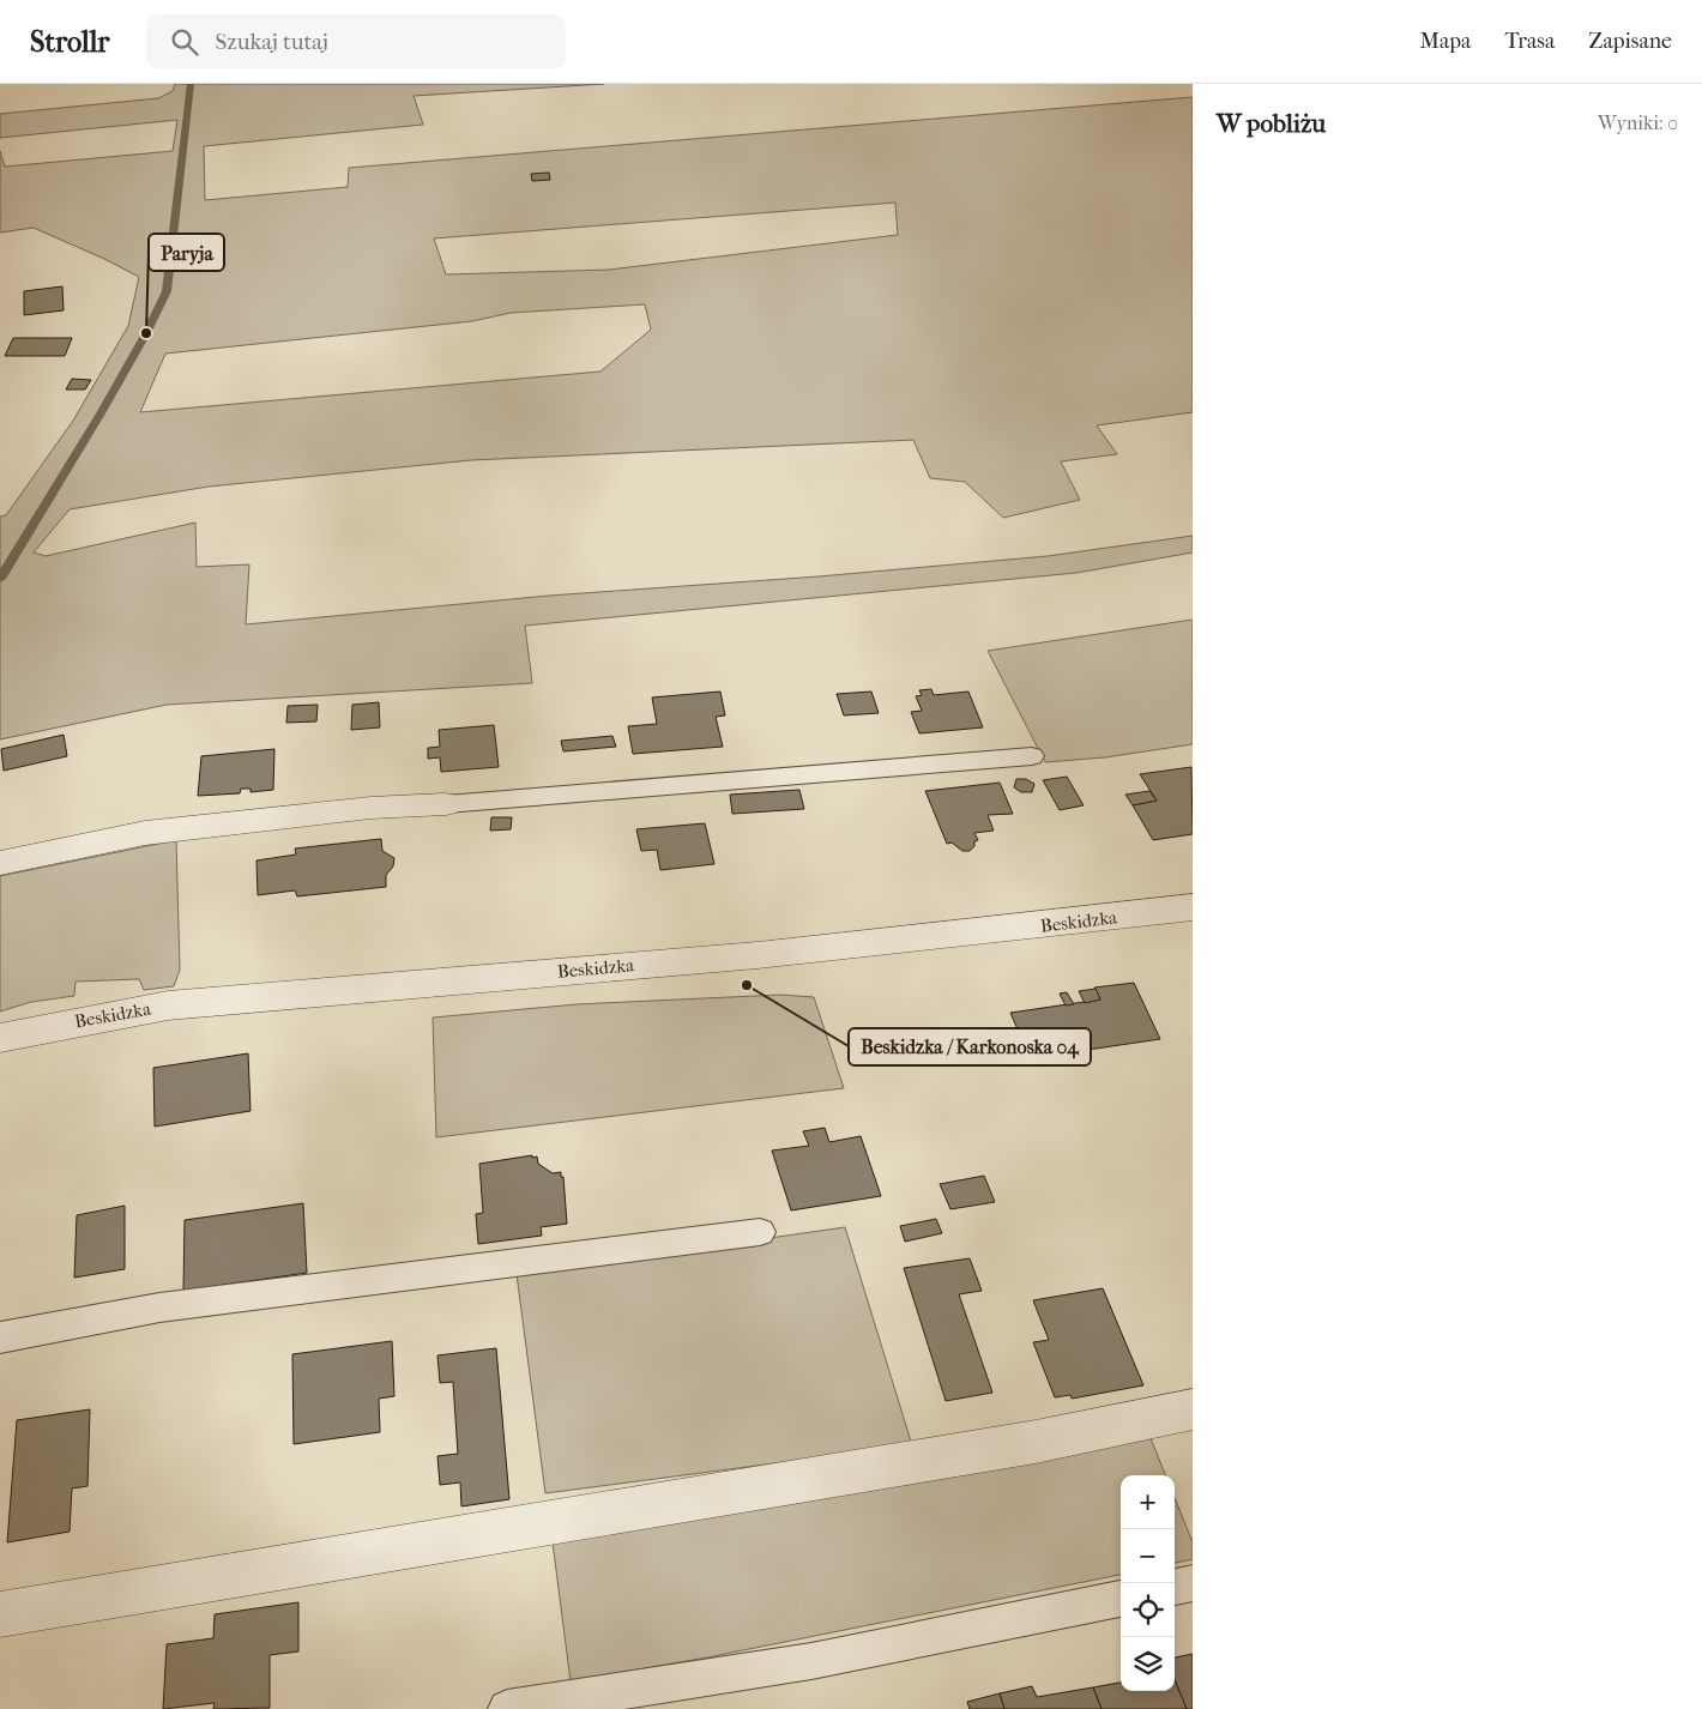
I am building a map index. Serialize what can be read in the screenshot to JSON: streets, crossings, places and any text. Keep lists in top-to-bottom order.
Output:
{
  "streets": {
    "street": ["Beskidzka"]
  },
  "places": ["Paryja", "Beskidzka / Karkonoska 04"],
  "page": {
    "header": "Strollr",
    "search": "Szukaj tutaj",
    "nav": ["Mapa", "Trasa", "Zapisane"],
    "heading": ["W pobliżu", "Wyniki: 0"],
    "map_buttons": ["+", "−"]
  }
}
